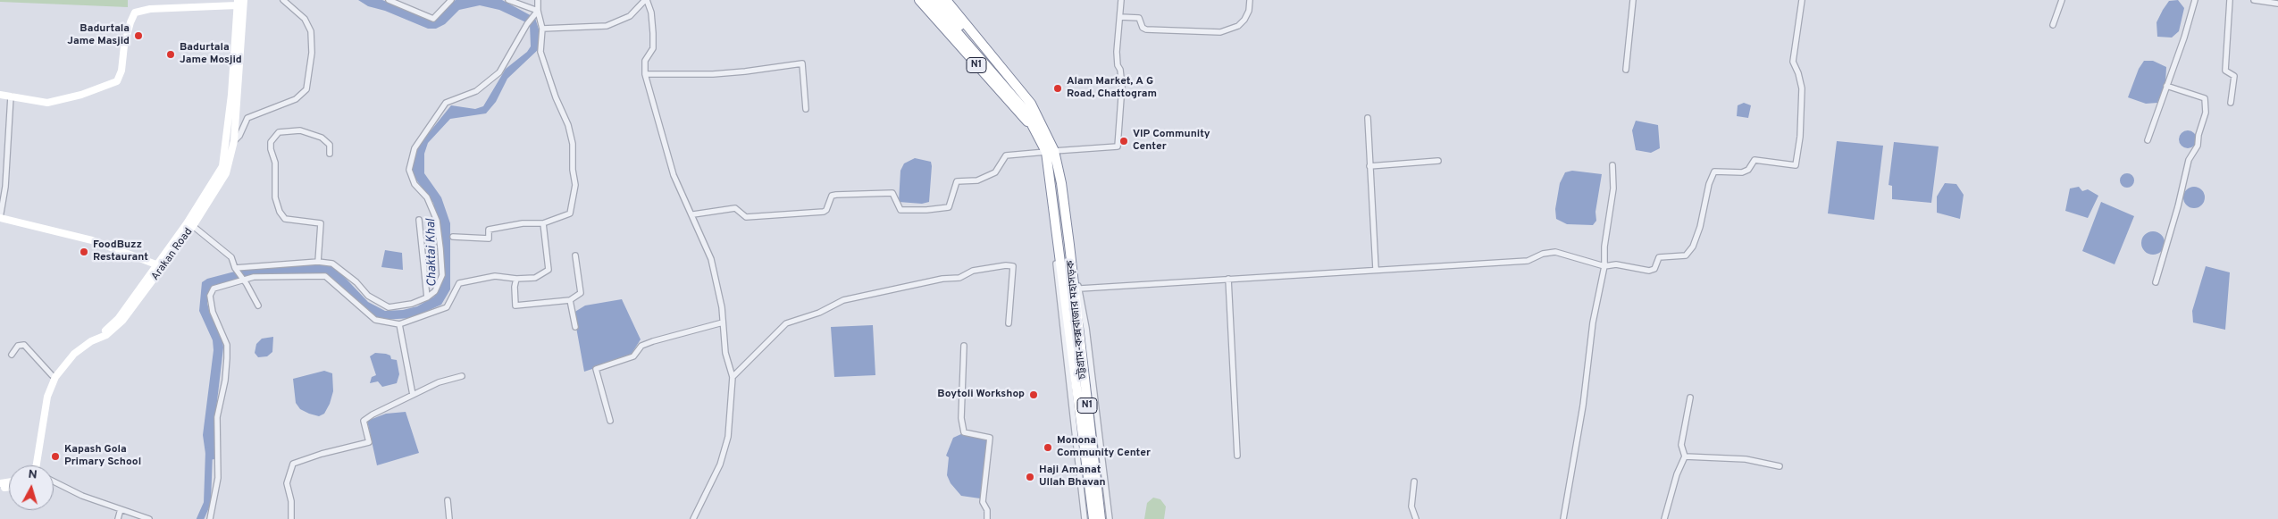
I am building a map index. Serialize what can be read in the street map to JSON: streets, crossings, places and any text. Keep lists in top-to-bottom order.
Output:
{
  "streets": {
    "highway": ["N1", "চট্টগ্রাম-কক্সবাজার মহাসড়ক"],
    "main road": ["Arakan Road"]
  },
  "crossings": [
    ["N1", "চট্টগ্রাম-কক্সবাজার মহাসড়ক"]
  ],
  "water": ["Chaktai Khal"],
  "places": [
    "Badurtala Jame Masjid",
    "Badurtala Jame Mosjid",
    "Alam Market, A G Road, Chattogram",
    "VIP Community Center",
    "FoodBuzz Restaurant",
    "Boytoli Workshop",
    "Monona Community Center",
    "Kapash Gola Primary School",
    "Haji Amanat Ullah Bhavan"
  ],
  "north": "top"
}
